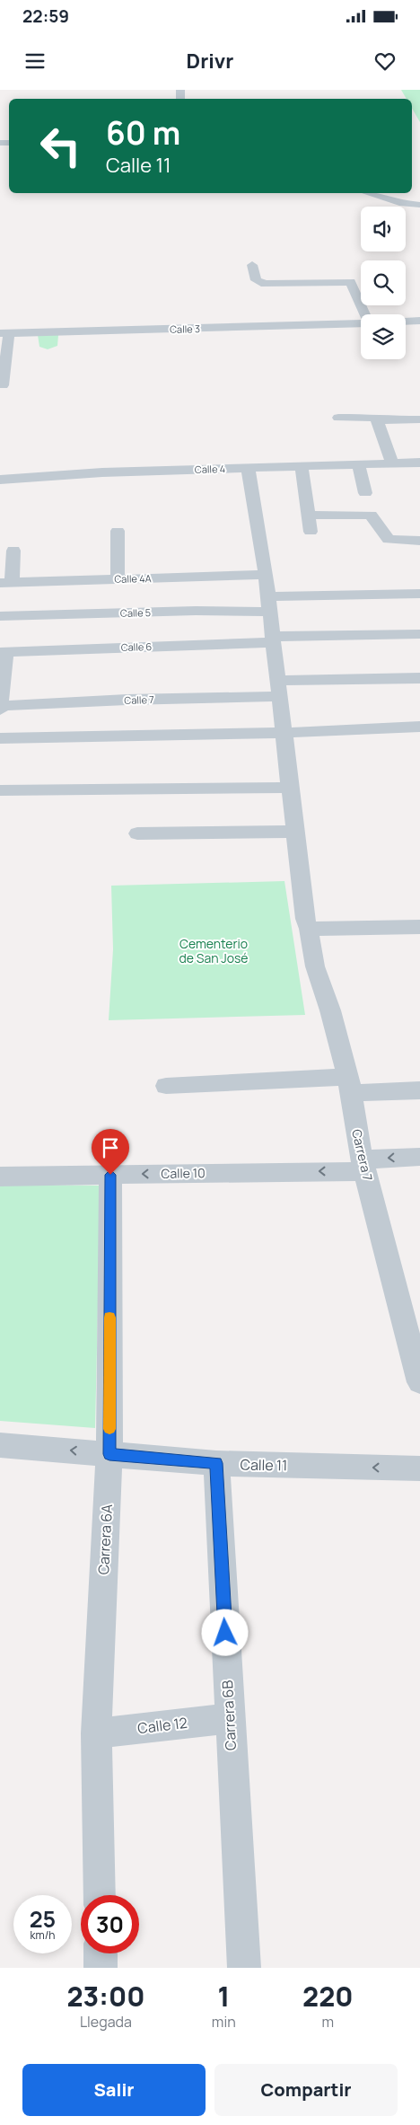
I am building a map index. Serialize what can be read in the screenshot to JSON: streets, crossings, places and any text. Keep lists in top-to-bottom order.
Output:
{
  "streets": {
    "street": [
      "Calle 3",
      "Calle 4",
      "Calle 4A",
      "Calle 5",
      "Calle 6",
      "Calle 7",
      "Carrera 7",
      "Calle 10",
      "Calle 11",
      "Carrera 6A",
      "Carrera 6B",
      "Calle 12"
    ]
  },
  "crossings": [
    ["Calle 4", "Carrera 7"],
    ["Calle 4A", "Carrera 7"],
    ["Calle 5", "Carrera 7"],
    ["Calle 6", "Carrera 7"],
    ["Calle 7", "Carrera 7"],
    ["Carrera 7", "Calle 10"],
    ["Calle 10", "Carrera 6A"],
    ["Calle 11", "Carrera 6A"],
    ["Calle 11", "Carrera 6B"],
    ["Carrera 6A", "Calle 12"],
    ["Carrera 6B", "Calle 12"]
  ],
  "one_way": ["Calle 11"],
  "parks": ["Cementerio de San José"],
  "page": {
    "status": "22:59",
    "header": "Drivr",
    "turn": ["60 m", "Calle 11"],
    "speed": "25 km/h",
    "limit": "30",
    "eta": [
      "23:00",
      "Llegada",
      "1",
      "min",
      "220",
      "m"
    ],
    "buttons": ["Salir", "Compartir"]
  }
}
